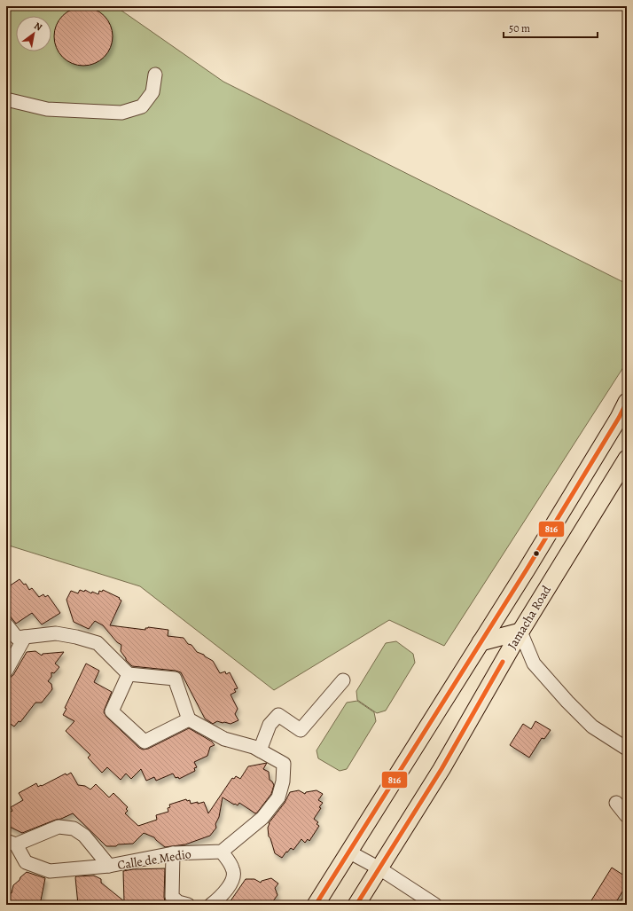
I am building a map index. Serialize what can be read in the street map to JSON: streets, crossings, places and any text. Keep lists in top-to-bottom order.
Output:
{
  "streets": {
    "main road": ["Jamacha Road"],
    "street": ["Calle de Medio"]
  },
  "lines": ["transit line 816"],
  "scale_bar": "50 m",
  "north": "top right"
}
